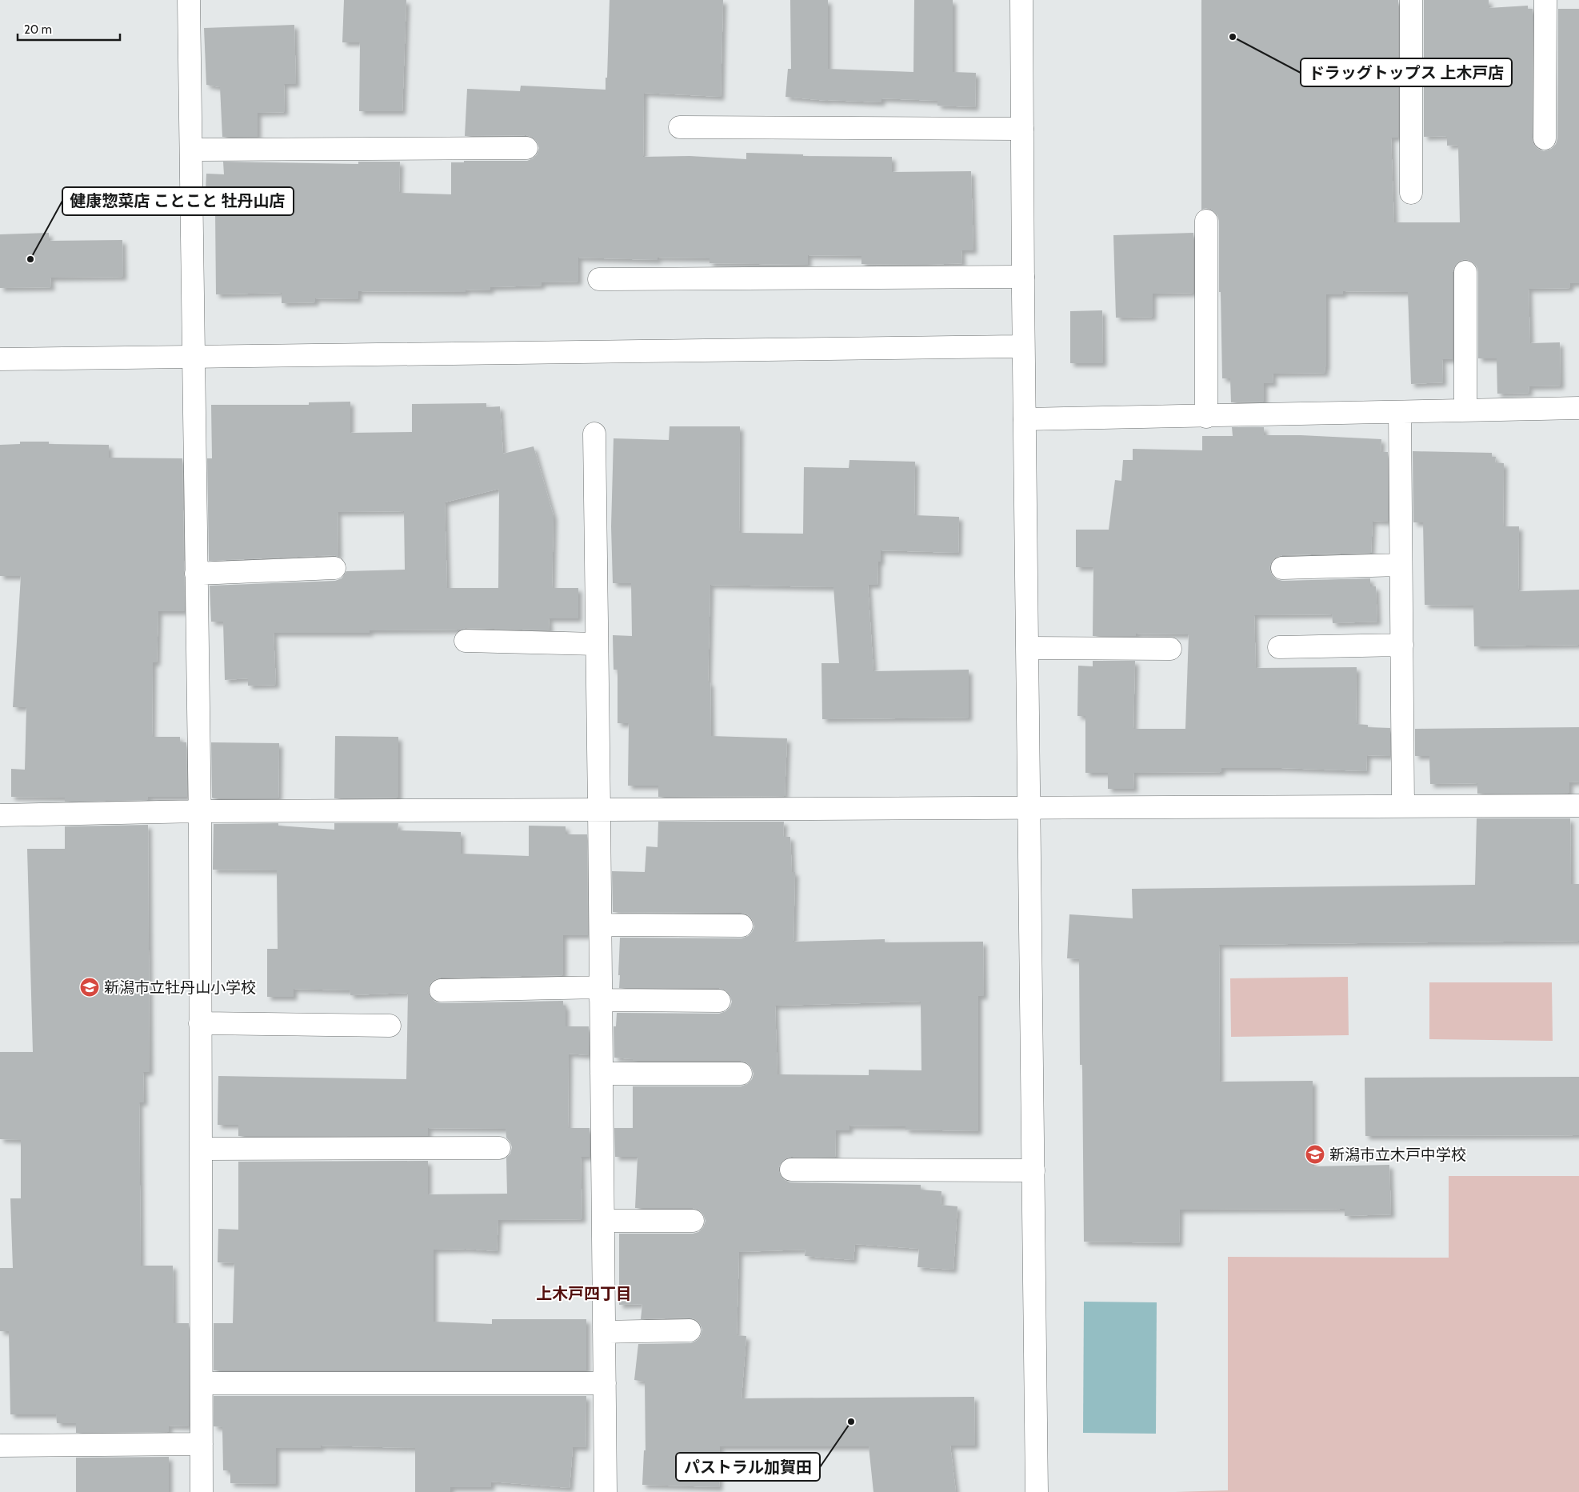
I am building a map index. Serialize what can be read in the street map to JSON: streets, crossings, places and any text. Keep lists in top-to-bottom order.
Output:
{
  "districts": ["上木戸四丁目"],
  "places": {
    "other": ["ドラッグトップス 上木戸店", "健康惣菜店 ことこと 牡丹山店", "パストラル加賀田"],
    "school or university": ["新潟市立牡丹山小学校", "新潟市立木戸中学校"]
  },
  "scale_bar": "20 m"
}
